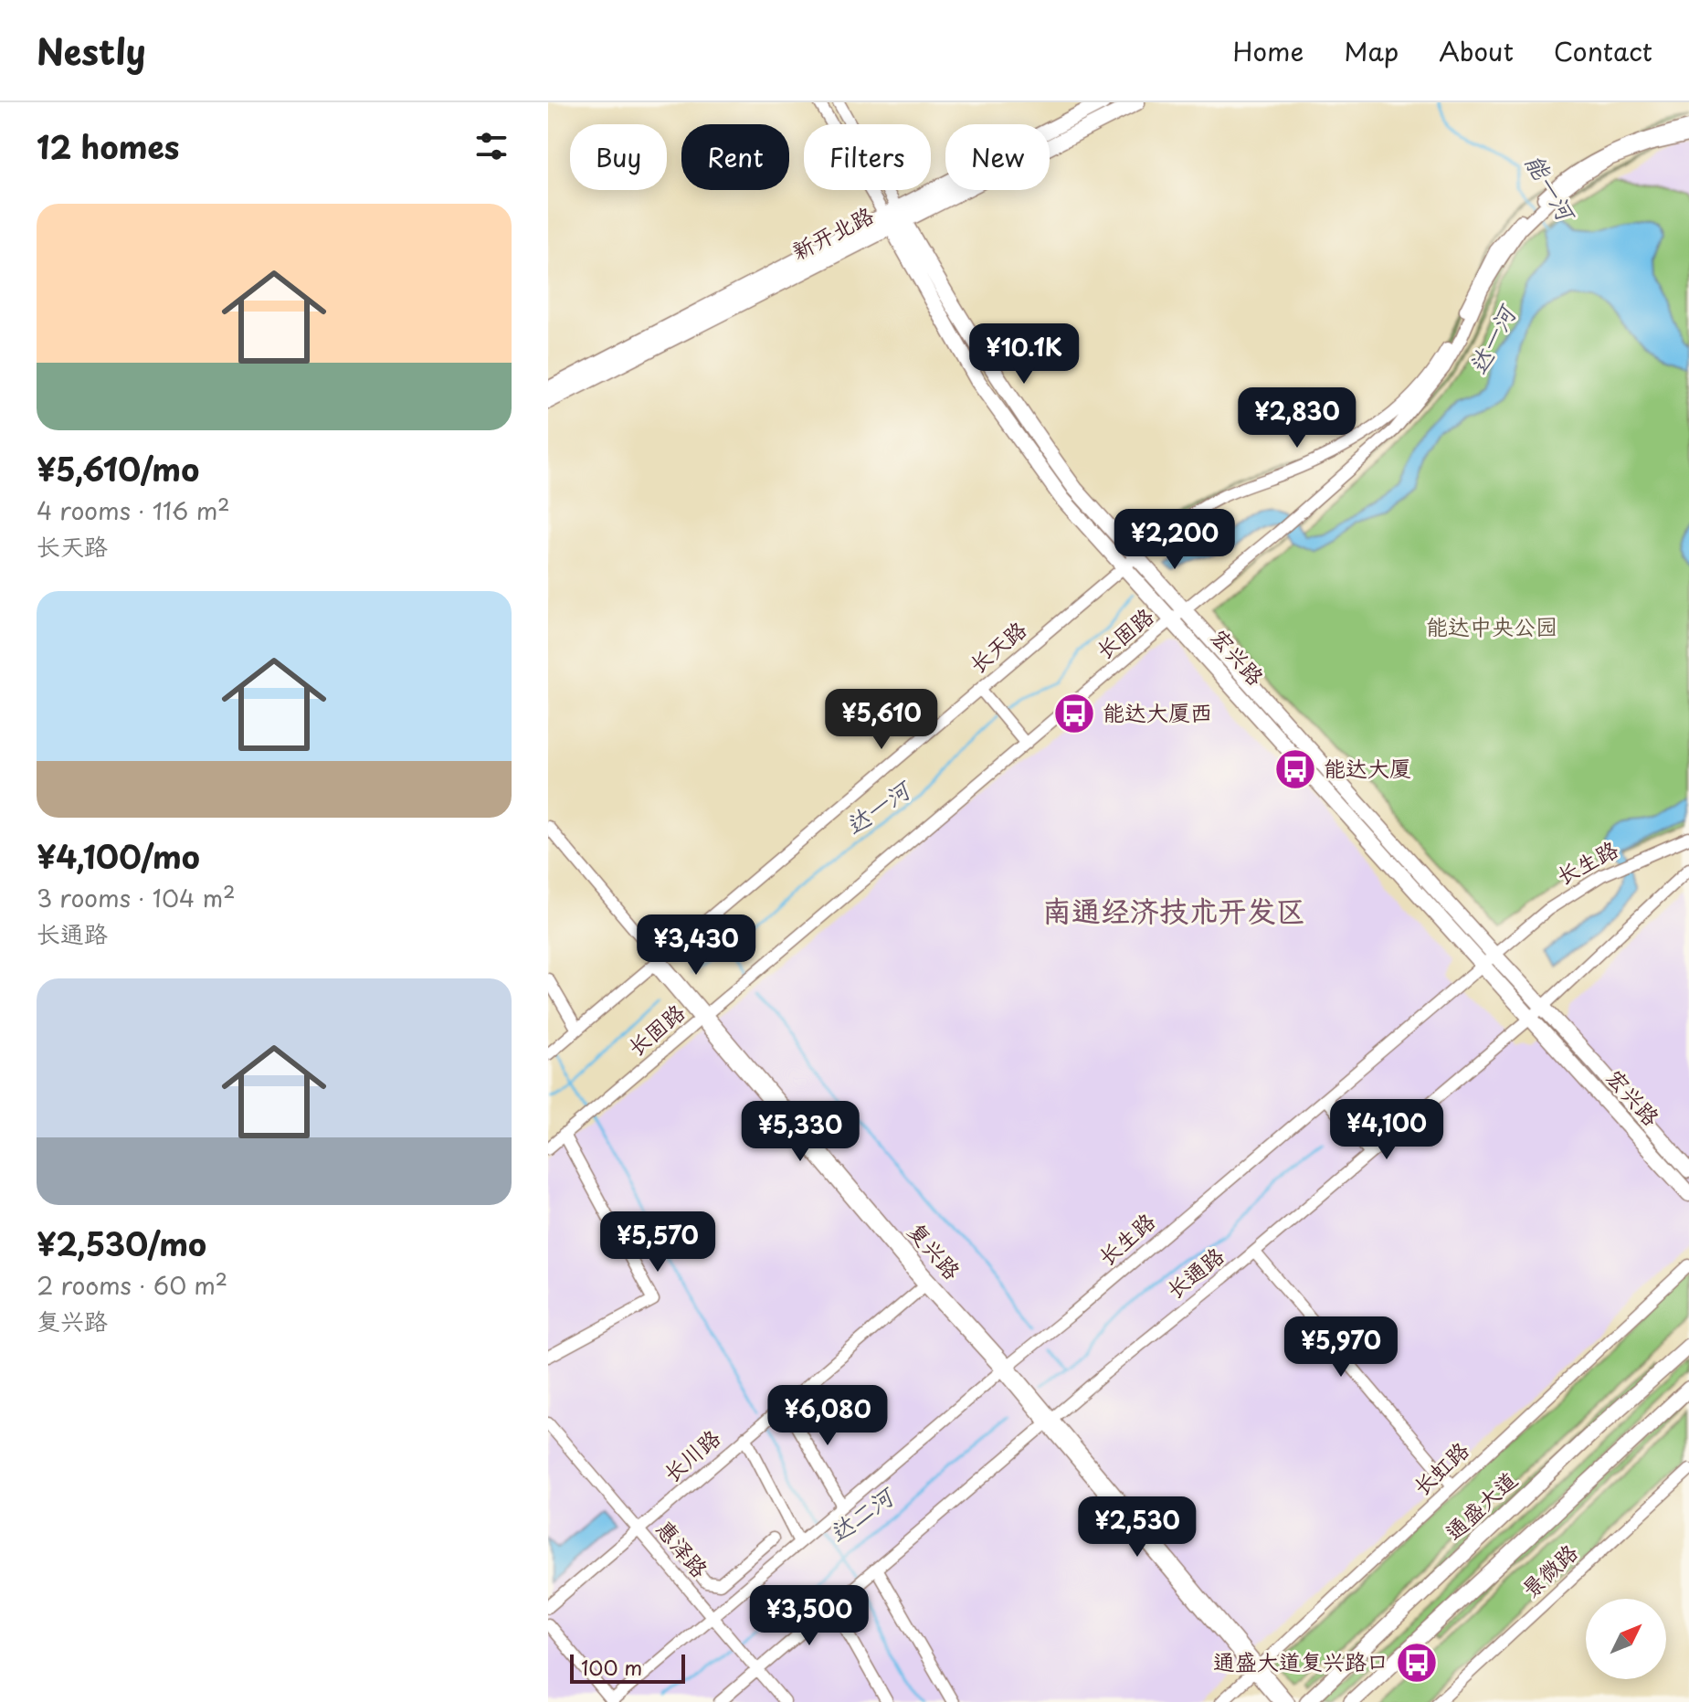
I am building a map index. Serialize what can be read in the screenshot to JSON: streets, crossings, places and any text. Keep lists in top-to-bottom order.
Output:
{
  "streets": {
    "main road": ["新开北路", "宏兴路", "通盛大道"],
    "street": [
      "长固路",
      "长天路",
      "长生路",
      "复兴路",
      "长通路",
      "长川路",
      "长虹路",
      "惠泽路",
      "景微路"
    ]
  },
  "crossings": [
    ["新开北路", "宏兴路"],
    ["长固路", "宏兴路"],
    ["长固路", "复兴路"],
    ["长天路", "宏兴路"],
    ["长天路", "复兴路"],
    ["宏兴路", "长生路"],
    ["宏兴路", "长通路"],
    ["长生路", "复兴路"],
    ["长生路", "惠泽路"],
    ["复兴路", "长通路"],
    ["复兴路", "长川路"],
    ["复兴路", "长虹路"],
    ["长通路", "惠泽路"],
    ["长川路", "惠泽路"]
  ],
  "districts": ["南通经济技术开发区"],
  "water": ["能一河", "达一河", "达二河"],
  "parks": ["能达中央公园"],
  "places": {
    "bus stop": ["能达大厦西", "能达大厦", "通盛大道复兴路口"]
  },
  "scale_bar": "100 m",
  "north": "top right",
  "page": {
    "header": "Nestly",
    "nav": [
      "Home",
      "Map",
      "About",
      "Contact"
    ],
    "heading": "12 homes",
    "chip": [
      "Buy",
      "Rent",
      "Filters",
      "New"
    ],
    "list": [
      {
        "name": "¥5,610/mo",
        "note": "4 rooms · 116 m² · 长天路"
      },
      {
        "name": "¥4,100/mo",
        "note": "3 rooms · 104 m² · 长通路"
      },
      {
        "name": "¥2,530/mo",
        "note": "2 rooms · 60 m² · 复兴路"
      }
    ],
    "price": [
      "¥10.1K",
      "¥2,830",
      "¥2,200",
      "¥5,610",
      "¥3,430",
      "¥4,100",
      "¥5,330",
      "¥5,570",
      "¥5,970",
      "¥6,080",
      "¥2,530",
      "¥3,500"
    ],
    "scale": "100 m"
  }
}
